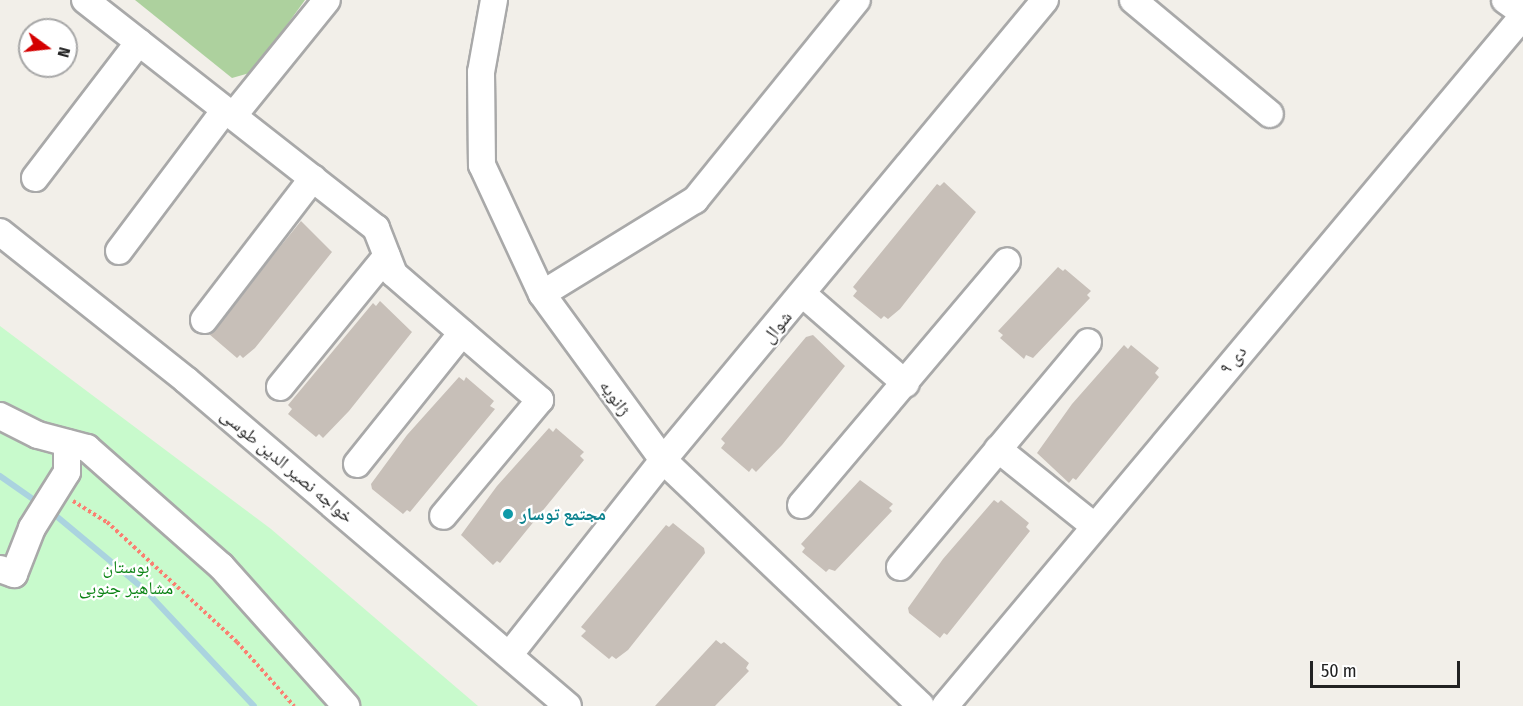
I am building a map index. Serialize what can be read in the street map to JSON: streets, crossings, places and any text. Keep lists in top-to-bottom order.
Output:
{
  "streets": {
    "street": [
      "شوال",
      "۹ دی",
      "ژانویه",
      "خواجه نصیر الدین طوسی"
    ]
  },
  "crossings": [
    ["شوال", "ژانویه"],
    ["شوال", "خواجه نصیر الدین طوسی"]
  ],
  "parks": ["بوستان مشاهیر جنوبی"],
  "places": ["مجتمع توسار"],
  "scale_bar": "50 m",
  "north": "right"
}
